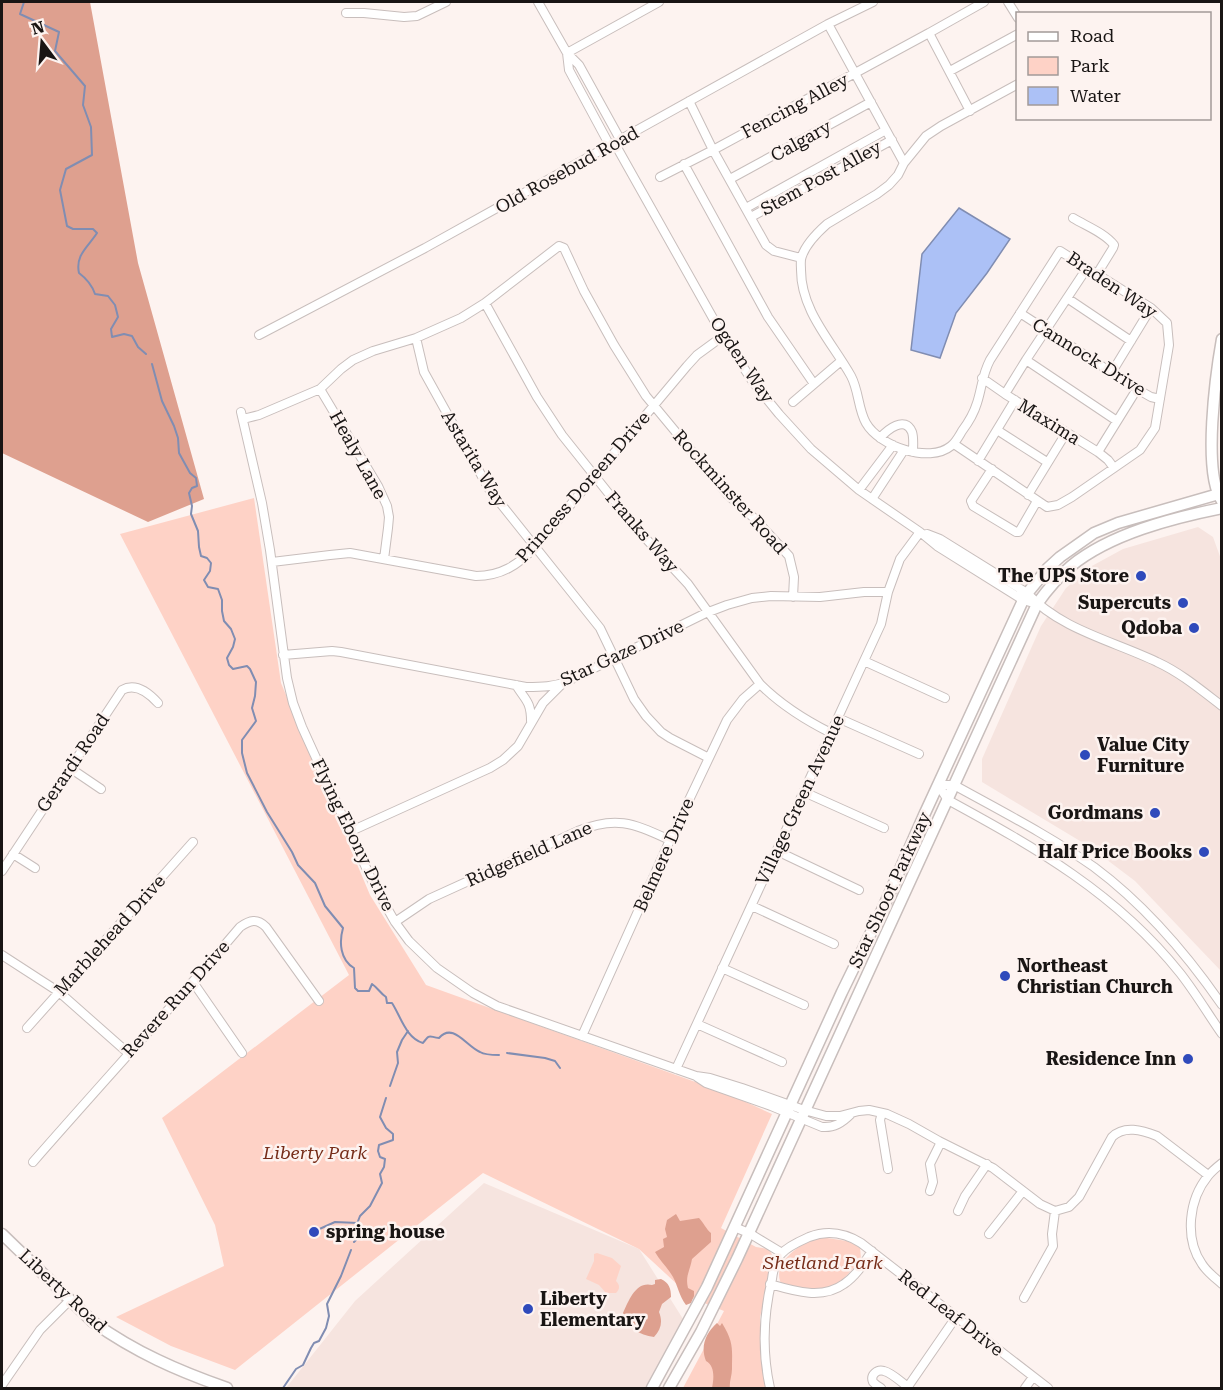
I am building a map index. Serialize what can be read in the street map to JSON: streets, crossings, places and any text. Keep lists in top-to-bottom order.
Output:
{
  "streets": {
    "street": [
      "Fencing Alley",
      "Calgary",
      "Old Rosebud Road",
      "Stem Post Alley",
      "Braden Way",
      "Cannock Drive",
      "Ogden Way",
      "Maxima",
      "Healy Lane",
      "Astarita Way",
      "Princess Doreen Drive",
      "Rockminster Road",
      "Franks Way",
      "Star Gaze Drive",
      "Gerardi Road",
      "Village Green Avenue",
      "Flying Ebony Drive",
      "Ridgefield Lane",
      "Belmere Drive",
      "Star Shoot Parkway",
      "Marblehead Drive",
      "Revere Run Drive",
      "Liberty Road",
      "Red Leaf Drive"
    ]
  },
  "crossings": [
    ["Old Rosebud Road", "Ogden Way"],
    ["Braden Way", "Cannock Drive"],
    ["Braden Way", "Maxima"],
    ["Ogden Way", "Princess Doreen Drive"],
    ["Ogden Way", "Village Green Avenue"],
    ["Ogden Way", "Star Shoot Parkway"],
    ["Healy Lane", "Princess Doreen Drive"],
    ["Healy Lane", "Rockminster Road"],
    ["Astarita Way", "Princess Doreen Drive"],
    ["Astarita Way", "Rockminster Road"],
    ["Astarita Way", "Star Gaze Drive"],
    ["Astarita Way", "Belmere Drive"],
    ["Princess Doreen Drive", "Rockminster Road"],
    ["Princess Doreen Drive", "Franks Way"],
    ["Princess Doreen Drive", "Flying Ebony Drive"],
    ["Rockminster Road", "Franks Way"],
    ["Rockminster Road", "Star Gaze Drive"],
    ["Rockminster Road", "Flying Ebony Drive"],
    ["Franks Way", "Star Gaze Drive"],
    ["Franks Way", "Village Green Avenue"],
    ["Franks Way", "Belmere Drive"],
    ["Star Gaze Drive", "Village Green Avenue"],
    ["Star Gaze Drive", "Flying Ebony Drive"],
    ["Village Green Avenue", "Flying Ebony Drive"],
    ["Flying Ebony Drive", "Ridgefield Lane"],
    ["Flying Ebony Drive", "Belmere Drive"],
    ["Flying Ebony Drive", "Star Shoot Parkway"],
    ["Ridgefield Lane", "Belmere Drive"]
  ],
  "parks": ["Liberty Park", "Shetland Park"],
  "places": [
    "The UPS Store",
    "Supercuts",
    "Qdoba",
    "Value City Furniture",
    "Gordmans",
    "Half Price Books",
    "Northeast Christian Church",
    "Residence Inn",
    "spring house",
    "Liberty Elementary"
  ],
  "legend": ["Road", "Park", "Water"],
  "north": "top"
}
